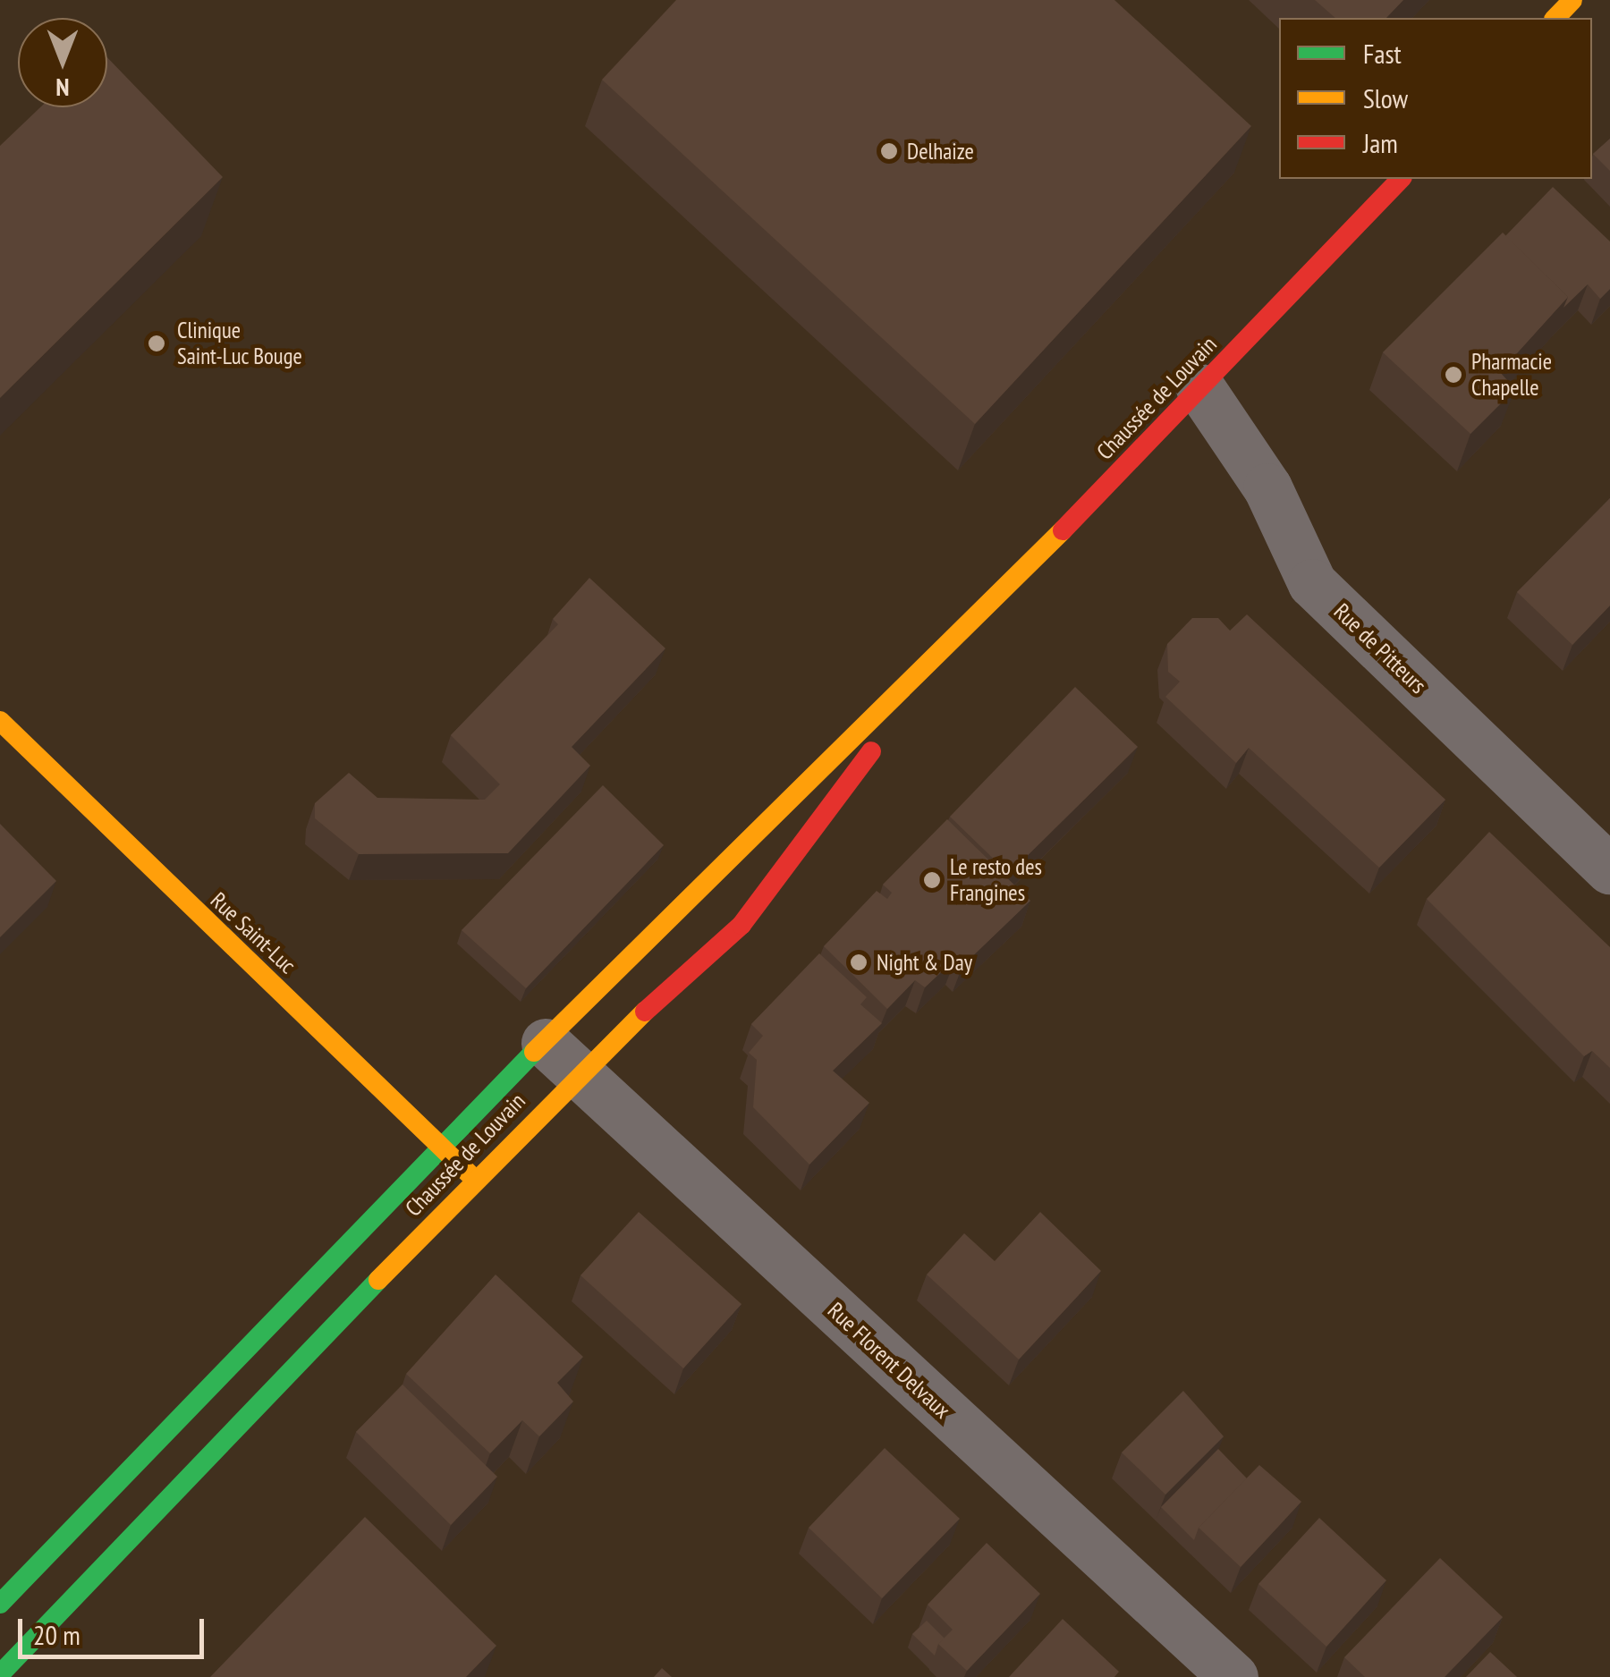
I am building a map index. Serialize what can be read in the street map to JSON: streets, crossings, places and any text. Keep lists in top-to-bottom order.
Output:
{
  "streets": {
    "main road": ["Chaussée de Louvain", "Rue Saint-Luc"],
    "street": ["Rue de Pitteurs", "Rue Florent Delvaux"]
  },
  "crossings": [
    ["Chaussée de Louvain", "Rue de Pitteurs"],
    ["Chaussée de Louvain", "Rue Saint-Luc"],
    ["Chaussée de Louvain", "Rue Florent Delvaux"]
  ],
  "places": [
    "Delhaize",
    "Clinique Saint-Luc Bouge",
    "Pharmacie Chapelle",
    "Le resto des Frangines",
    "Night & Day"
  ],
  "legend": ["Fast", "Slow", "Jam"],
  "scale_bar": "20 m",
  "north": "bottom"
}
